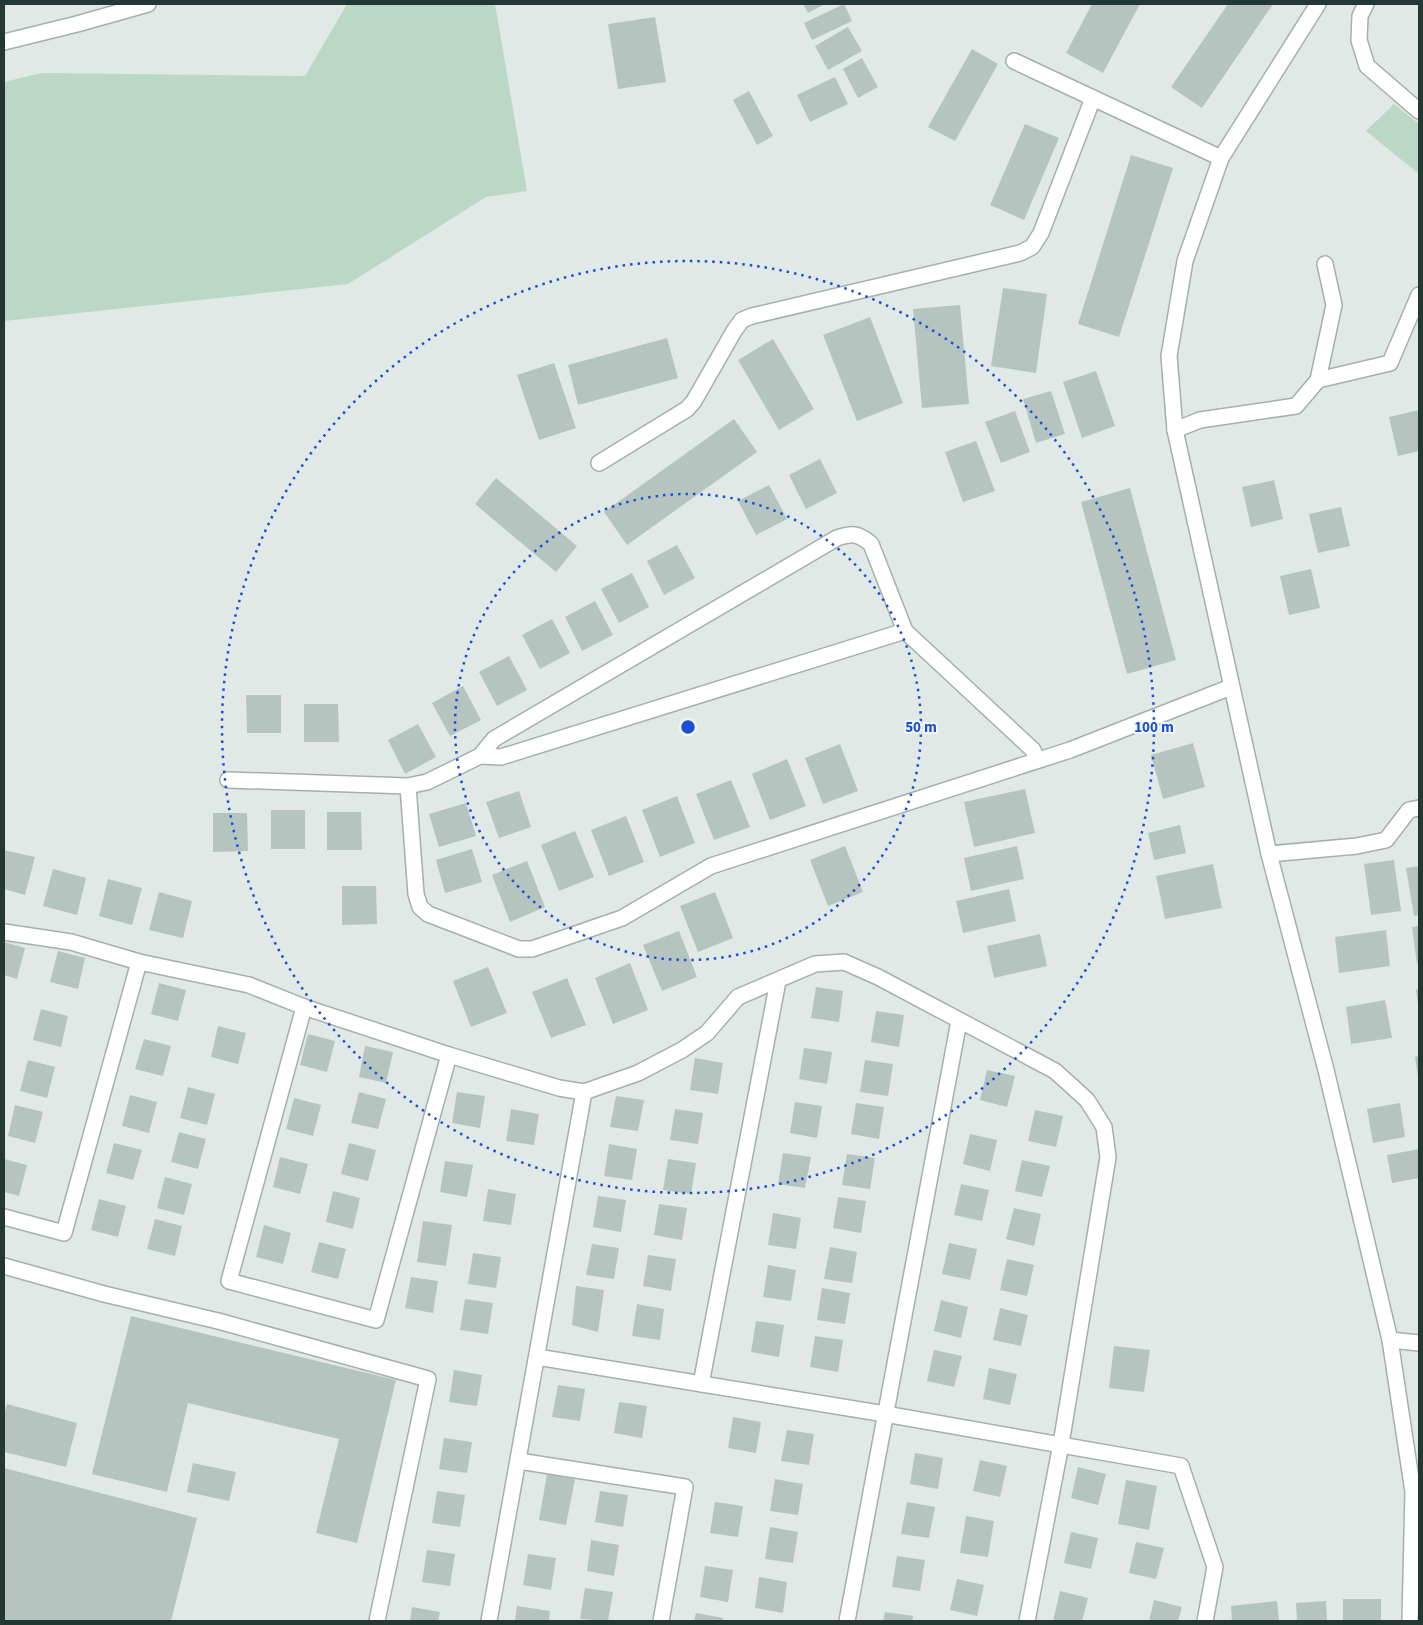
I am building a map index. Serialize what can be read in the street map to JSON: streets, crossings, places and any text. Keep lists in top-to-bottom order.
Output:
{
  "rings": ["50 m", "100 m"]
}
